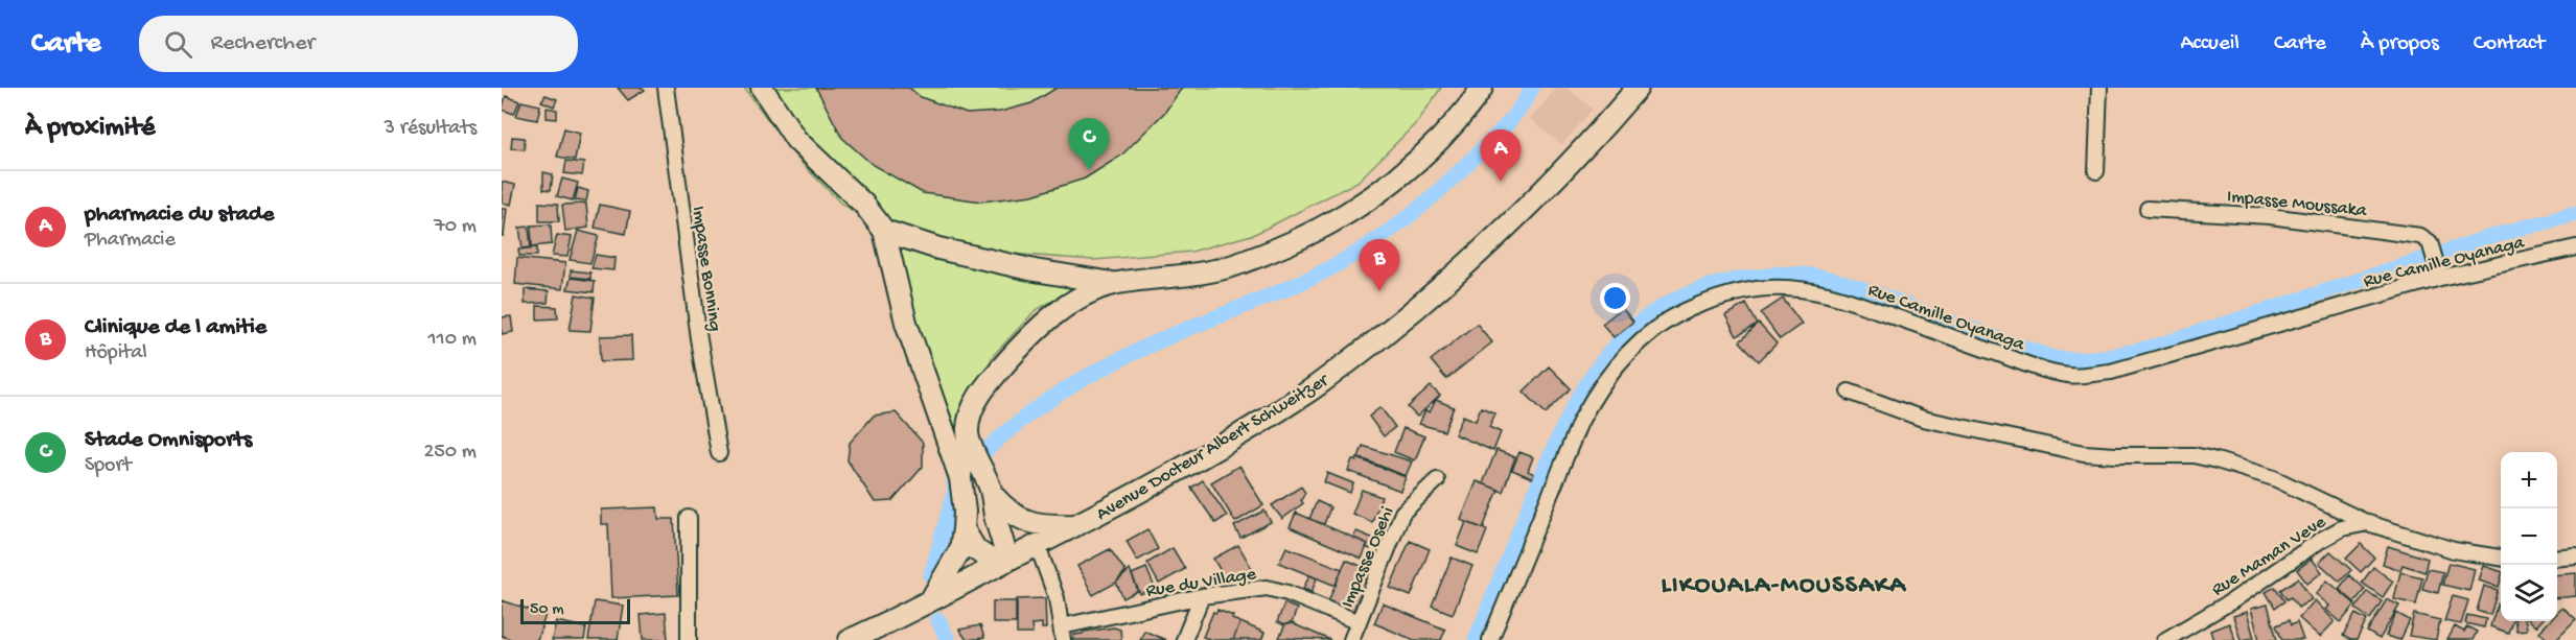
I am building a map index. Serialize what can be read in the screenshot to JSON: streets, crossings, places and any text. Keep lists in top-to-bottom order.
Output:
{
  "streets": {
    "main road": ["Avenue Docteur Albert Schweitzer"],
    "street": [
      "Impasse Moussaka",
      "Rue Camille Oyanaga",
      "Impasse Bonning",
      "Rue Maman Veve",
      "Impasse Osehi",
      "Rue du Village"
    ]
  },
  "crossings": [
    ["Impasse Moussaka", "Rue Camille Oyanaga"],
    ["Impasse Osehi", "Rue du Village"]
  ],
  "districts": ["LIKOUALA-MOUSSAKA"],
  "scale_bar": "50 m",
  "page": {
    "header": "Carte",
    "search": "Rechercher",
    "nav": [
      "Accueil",
      "Carte",
      "À propos",
      "Contact"
    ],
    "heading": ["À proximité", "3 résultats"],
    "pins": ["C", "A", "B"],
    "list": [
      {
        "mark": "A",
        "name": "pharmacie du stade",
        "note": "Pharmacie",
        "value": "70 m"
      },
      {
        "mark": "B",
        "name": "Clinique de l amitie",
        "note": "Hôpital",
        "value": "110 m"
      },
      {
        "mark": "C",
        "name": "Stade Omnisports",
        "note": "Sport",
        "value": "250 m"
      }
    ],
    "map_buttons": ["+", "−"],
    "scale": "50 m"
  }
}
